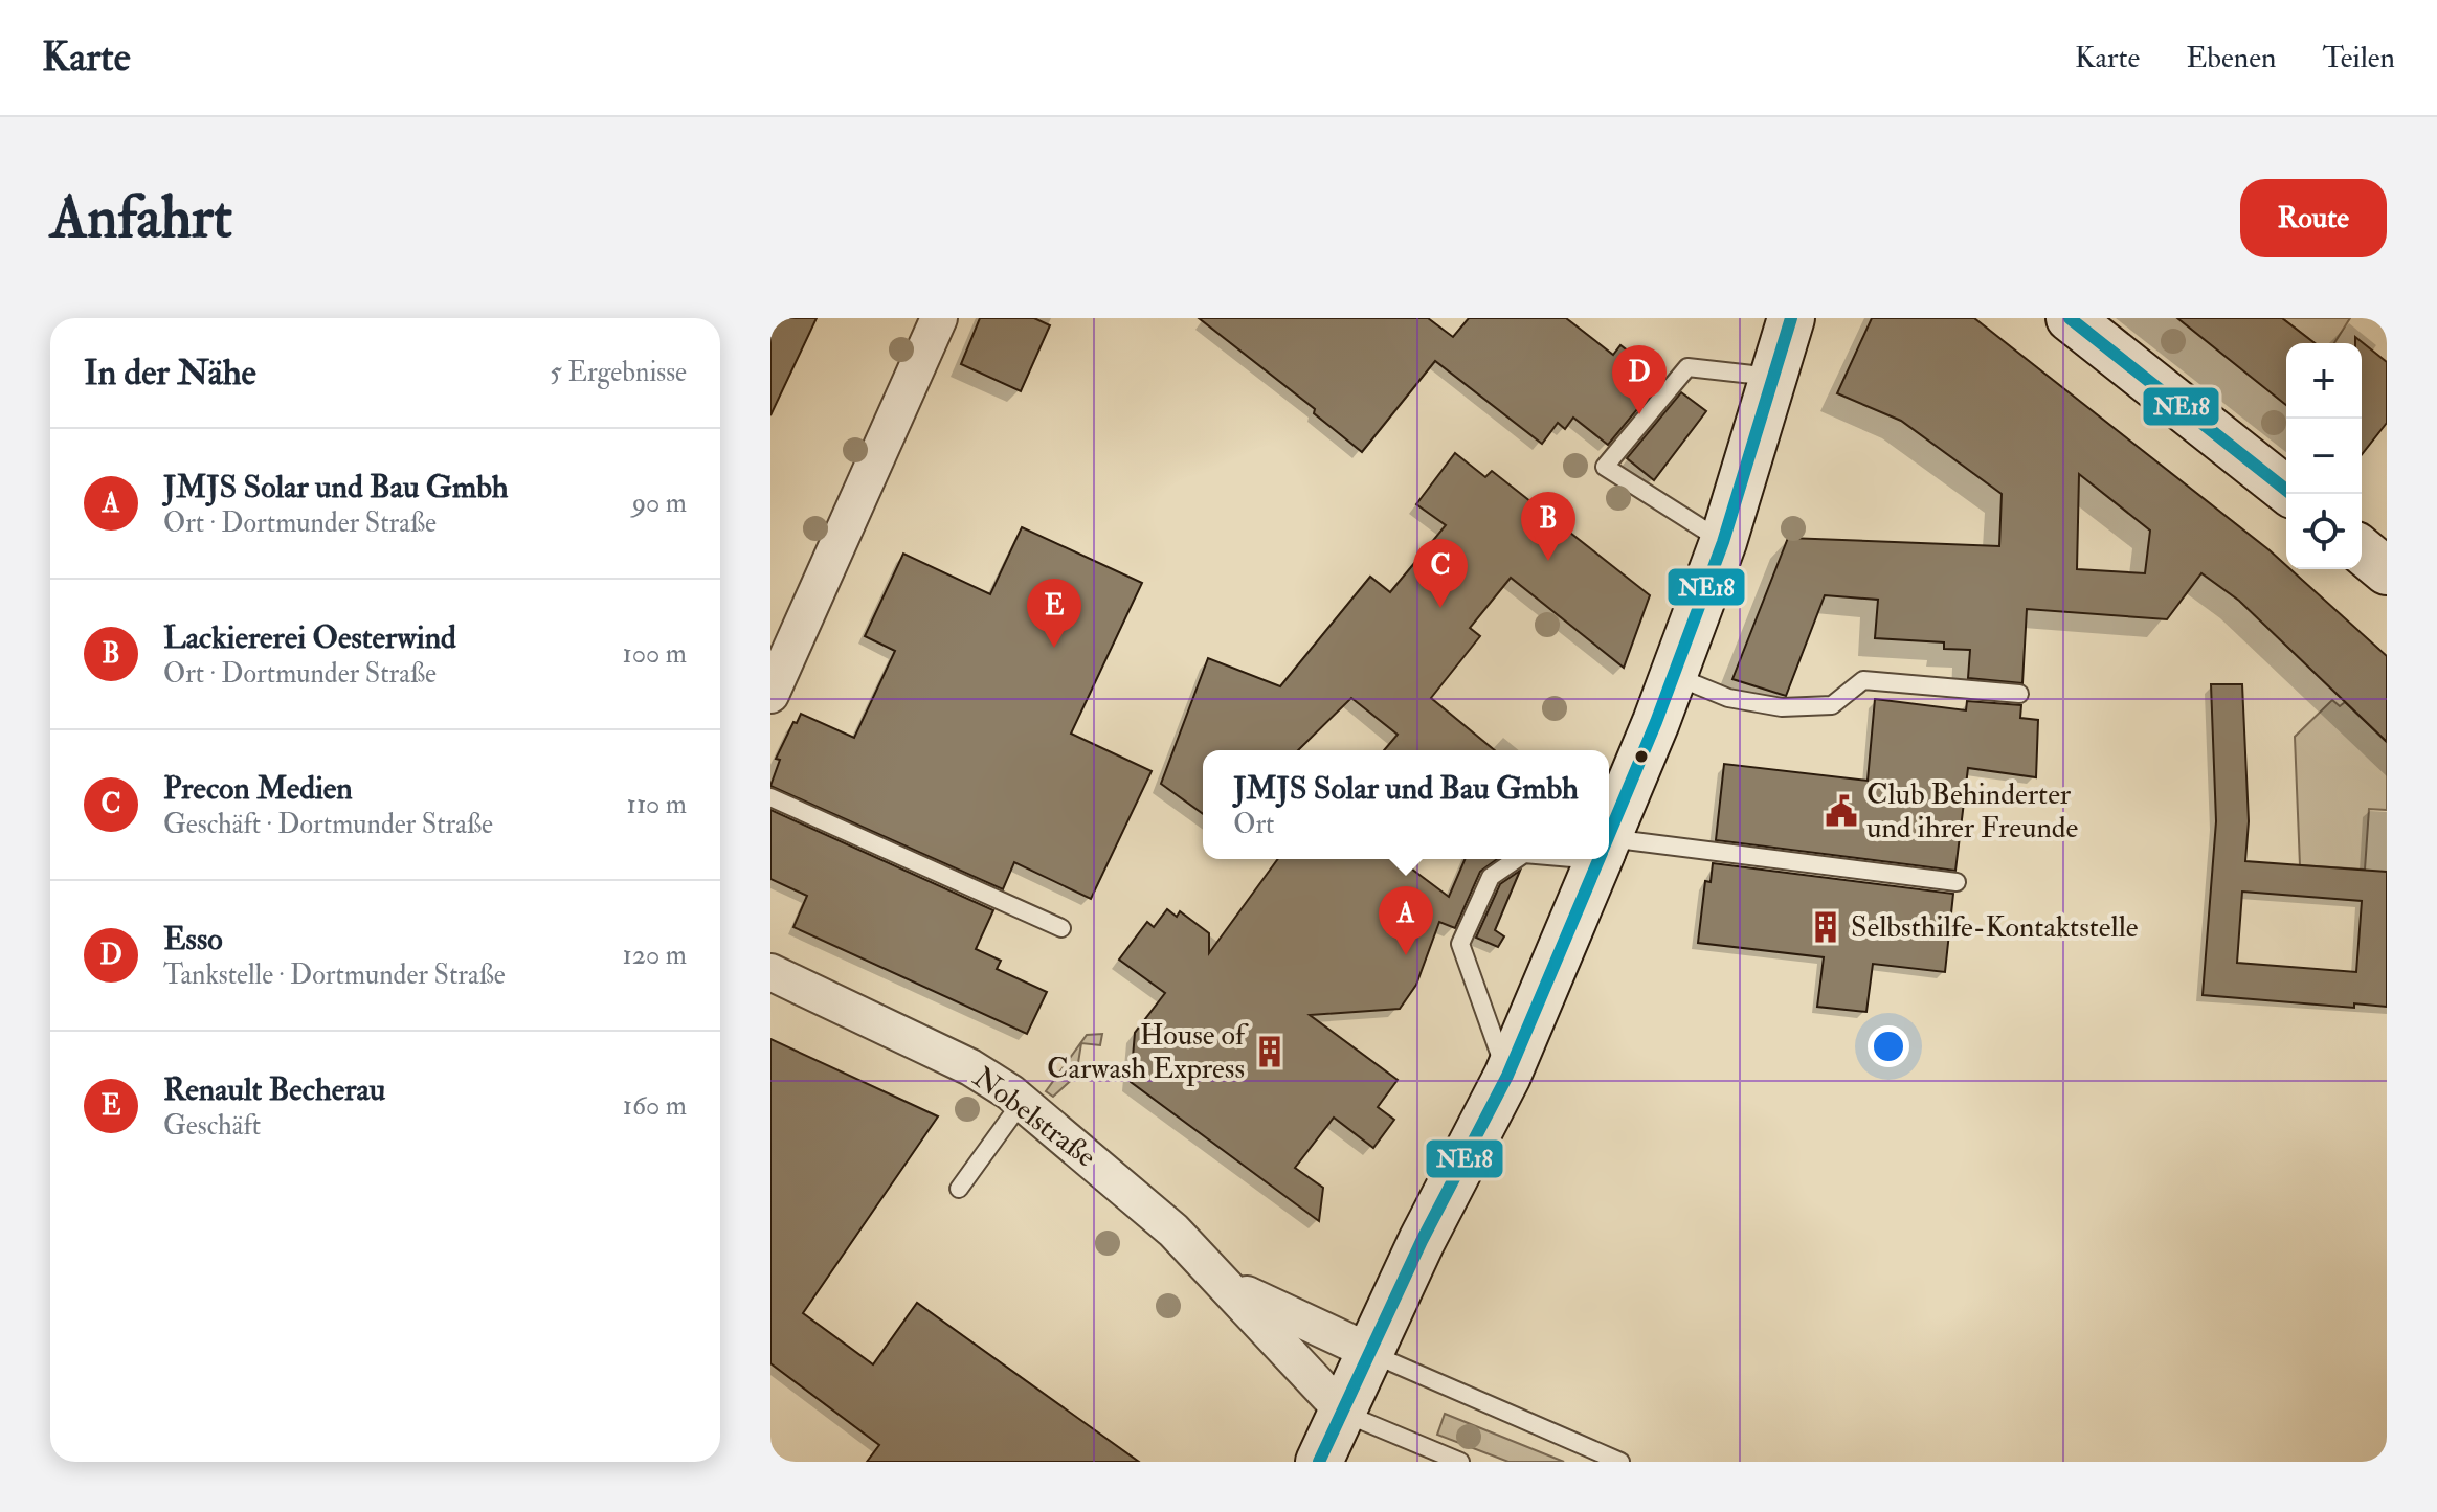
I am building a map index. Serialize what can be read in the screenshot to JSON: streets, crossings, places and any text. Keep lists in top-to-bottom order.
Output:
{
  "streets": {
    "street": ["Nobelstraße"]
  },
  "places": {
    "public building": ["Club Behinderter und ihrer Freunde"],
    "building": ["Selbsthilfe-Kontaktstelle", "House of Carwash Express"]
  },
  "lines": ["transit line NE18"],
  "page": {
    "header": "Karte",
    "nav": ["Karte", "Ebenen", "Teilen"],
    "buttons": "Route",
    "title": "Anfahrt",
    "heading": ["In der Nähe", "5 Ergebnisse"],
    "map_buttons": ["+", "−"],
    "pins": [
      "D",
      "B",
      "C",
      "E",
      "A"
    ],
    "list": [
      {
        "mark": "A",
        "name": "JMJS Solar und Bau Gmbh",
        "note": "Ort · Dortmunder Straße",
        "value": "90 m"
      },
      {
        "mark": "B",
        "name": "Lackiererei Oesterwind",
        "note": "Ort · Dortmunder Straße",
        "value": "100 m"
      },
      {
        "mark": "C",
        "name": "Precon Medien",
        "note": "Geschäft · Dortmunder Straße",
        "value": "110 m"
      },
      {
        "mark": "D",
        "name": "Esso",
        "note": "Tankstelle · Dortmunder Straße",
        "value": "120 m"
      },
      {
        "mark": "E",
        "name": "Renault Becherau",
        "note": "Geschäft",
        "value": "160 m"
      }
    ],
    "popup": ["JMJS Solar und Bau Gmbh", "Ort"]
  }
}
